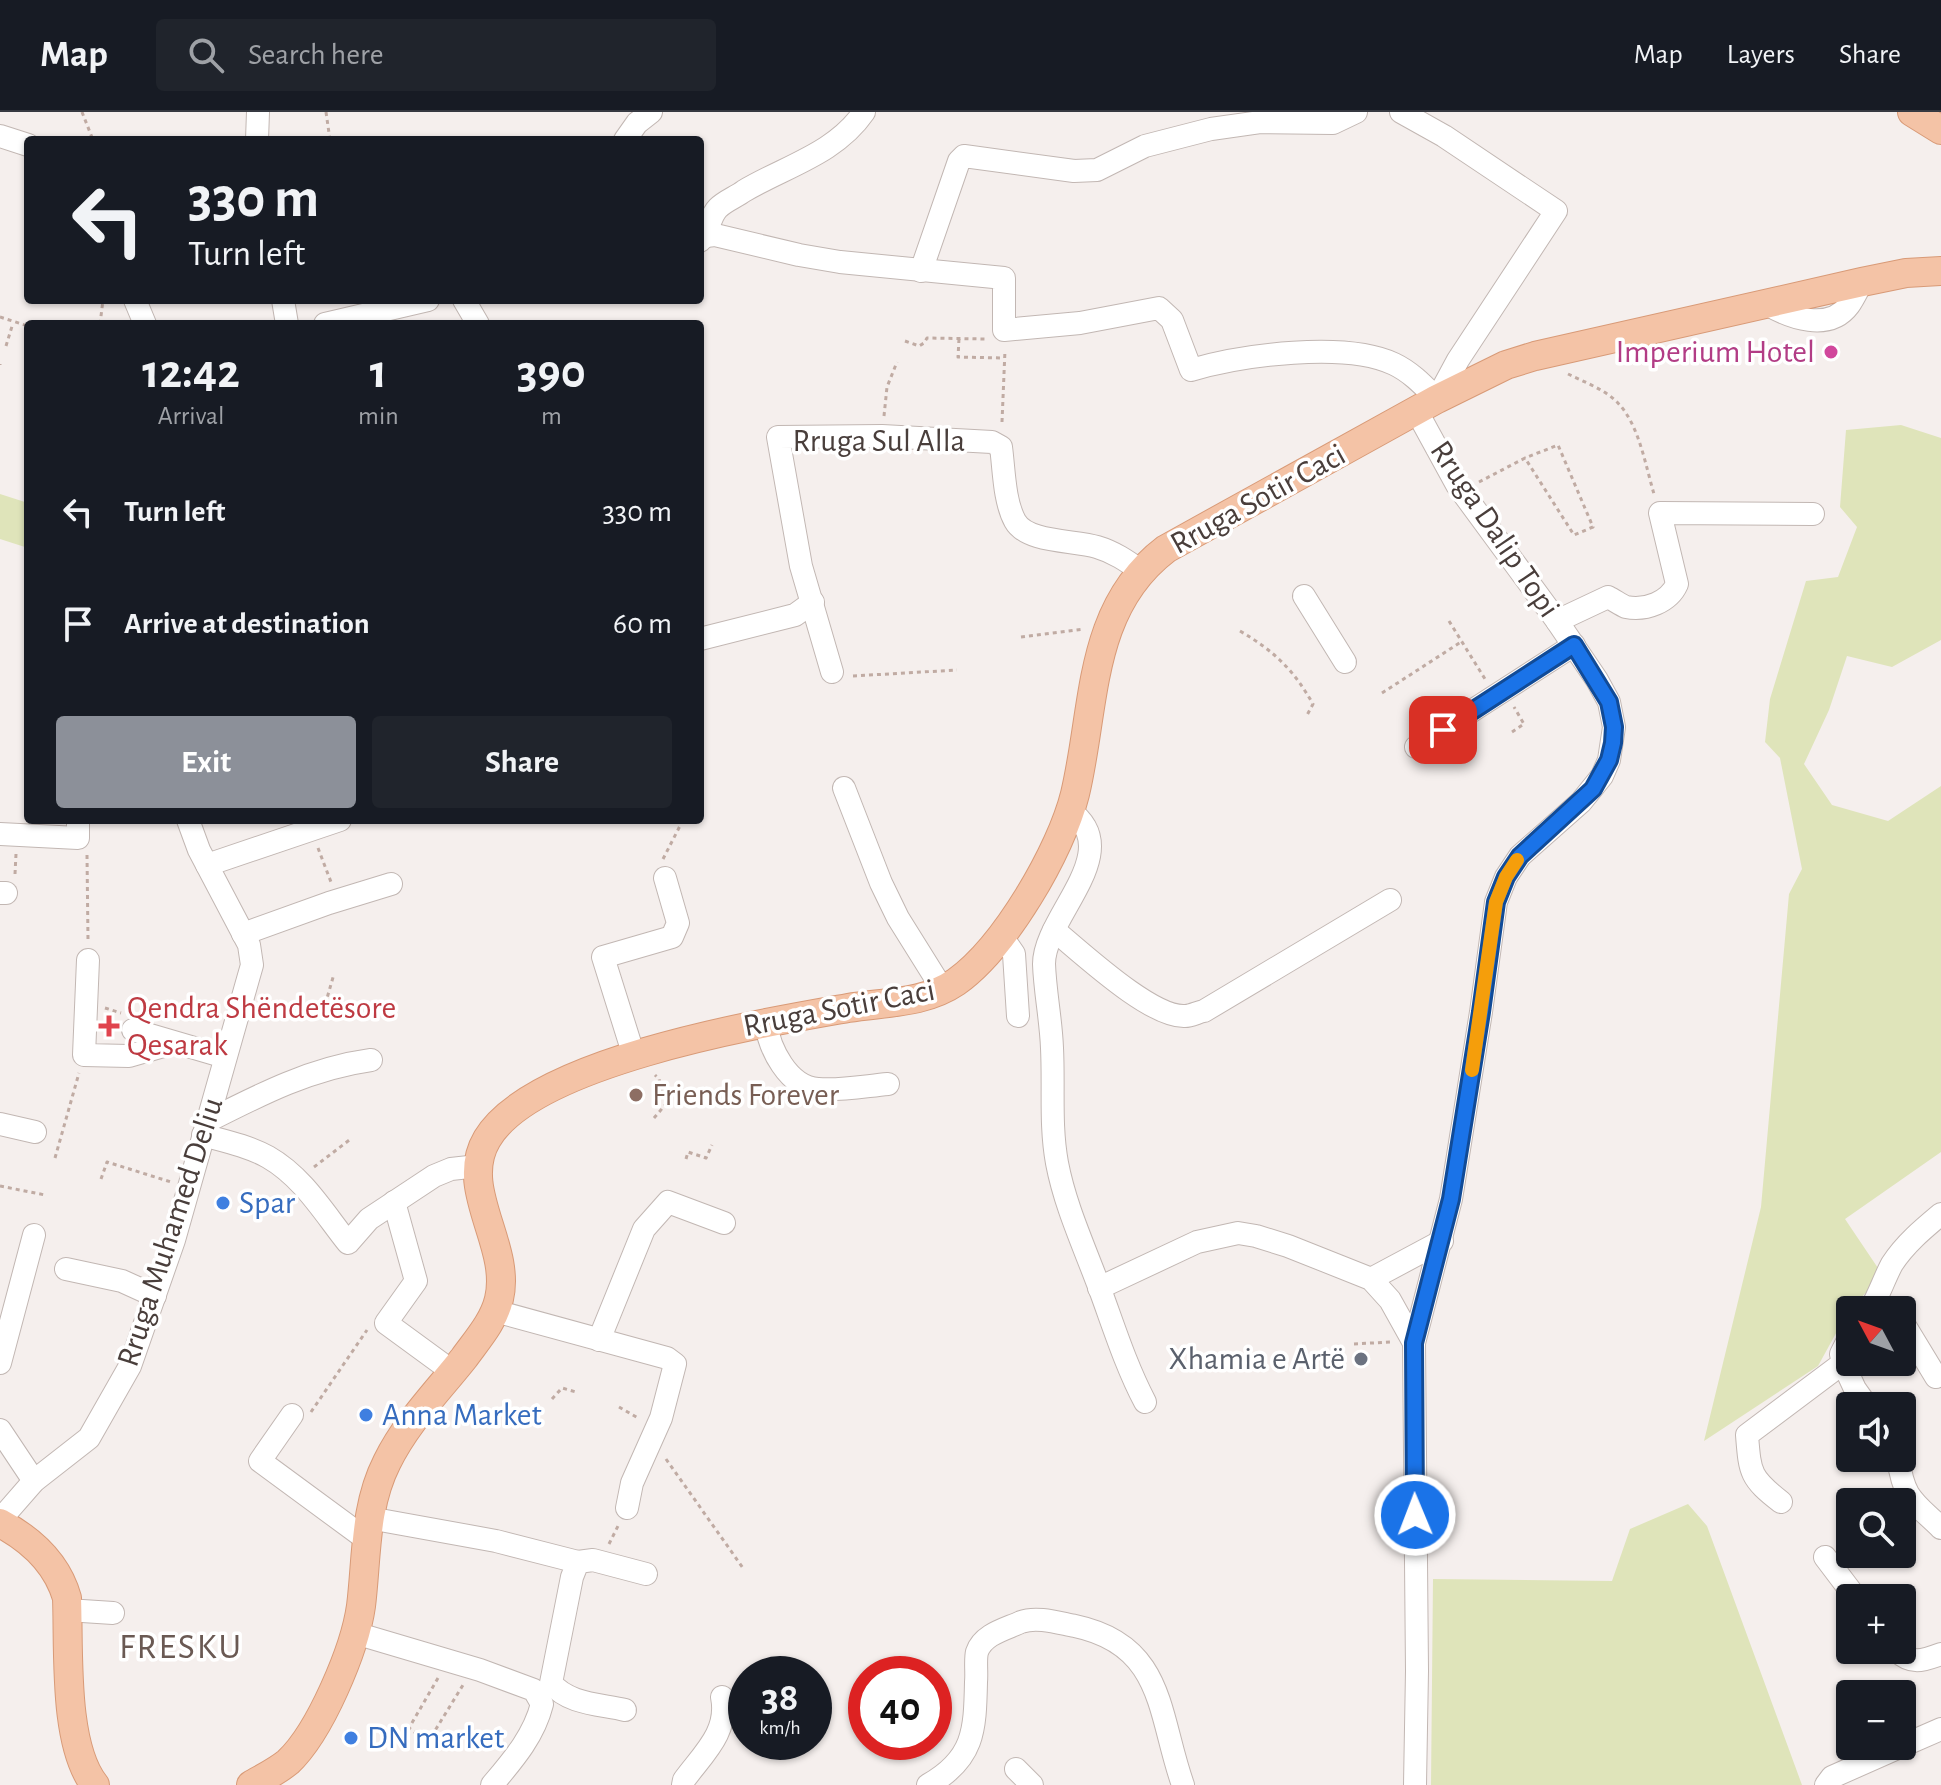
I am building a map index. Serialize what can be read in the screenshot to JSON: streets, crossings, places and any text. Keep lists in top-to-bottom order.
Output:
{
  "streets": {
    "main road": ["Rruga Sotir Caci"],
    "street": ["Rruga Sul Alla", "Rruga Dalip Topi", "Rruga Muhamed Deliu"]
  },
  "crossings": [
    ["Rruga Sul Alla", "Rruga Sotir Caci"],
    ["Rruga Sotir Caci", "Rruga Dalip Topi"]
  ],
  "districts": ["FRESKU"],
  "places": {
    "other": [
      "Imperium Hotel",
      "Friends Forever",
      "Spar",
      "Xhamia e Artë",
      "Anna Market",
      "DN market"
    ],
    "health": ["Qendra Shëndetësore Qesarak"]
  },
  "north": "top left",
  "page": {
    "header": "Map",
    "search": "Search here",
    "nav": ["Map", "Layers", "Share"],
    "turn": ["330 m", "Turn left"],
    "eta": [
      "12:42",
      "Arrival",
      "1",
      "min",
      "390",
      "m"
    ],
    "list": [
      {
        "name": "Turn left",
        "value": "330 m"
      },
      {
        "name": "Arrive at destination",
        "value": "60 m"
      }
    ],
    "buttons": ["Exit", "Share"],
    "map_buttons": ["+", "−"],
    "speed": "38 km/h",
    "limit": "40"
  }
}
